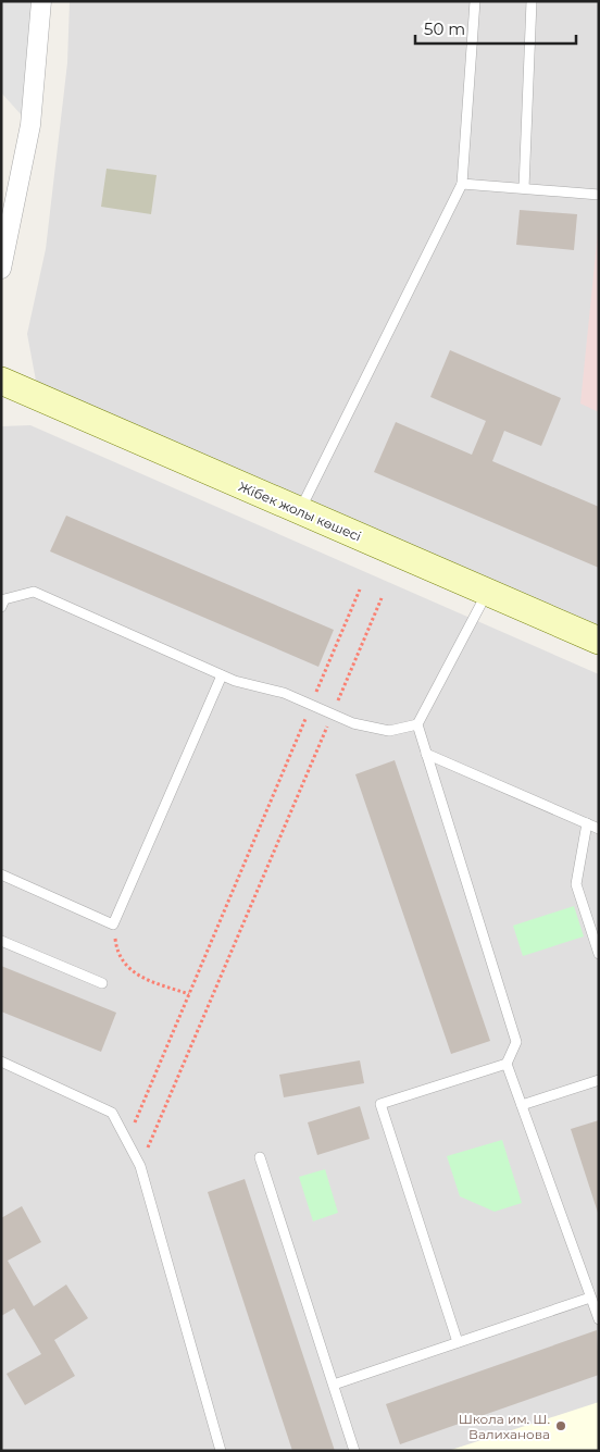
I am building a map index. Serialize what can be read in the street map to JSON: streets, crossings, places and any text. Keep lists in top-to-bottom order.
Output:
{
  "streets": {
    "main road": ["Жібек жолы көшесі"]
  },
  "places": ["Школа им. Ш. Валиханова"],
  "scale_bar": "50 m"
}
